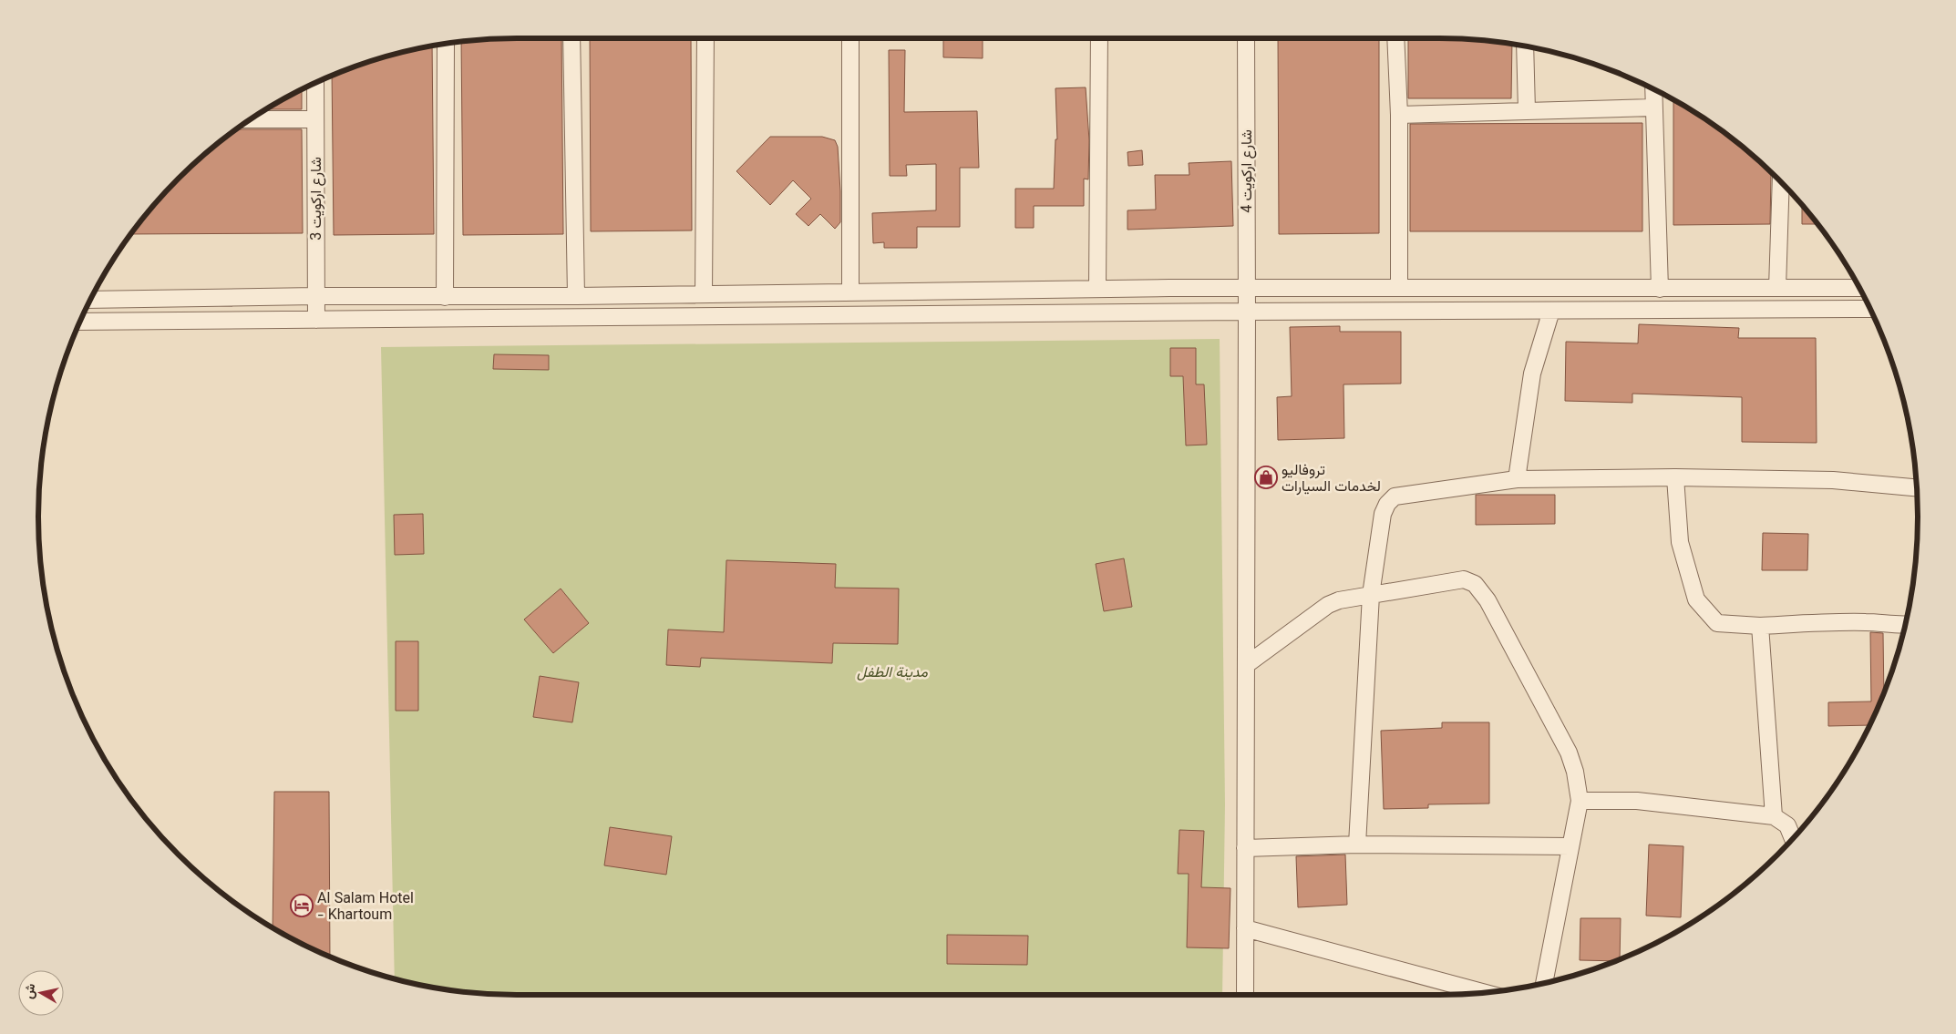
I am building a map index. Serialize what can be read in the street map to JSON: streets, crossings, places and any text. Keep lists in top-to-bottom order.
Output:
{
  "streets": {
    "street": ["شارع اركويت 4", "شارع اركويت 3"]
  },
  "parks": ["مدينة الطفل"],
  "places": {
    "shop": ["تروفاليو لخدمات السيارات"],
    "hotel": ["Al Salam Hotel - Khartoum"]
  },
  "north": "left"
}
